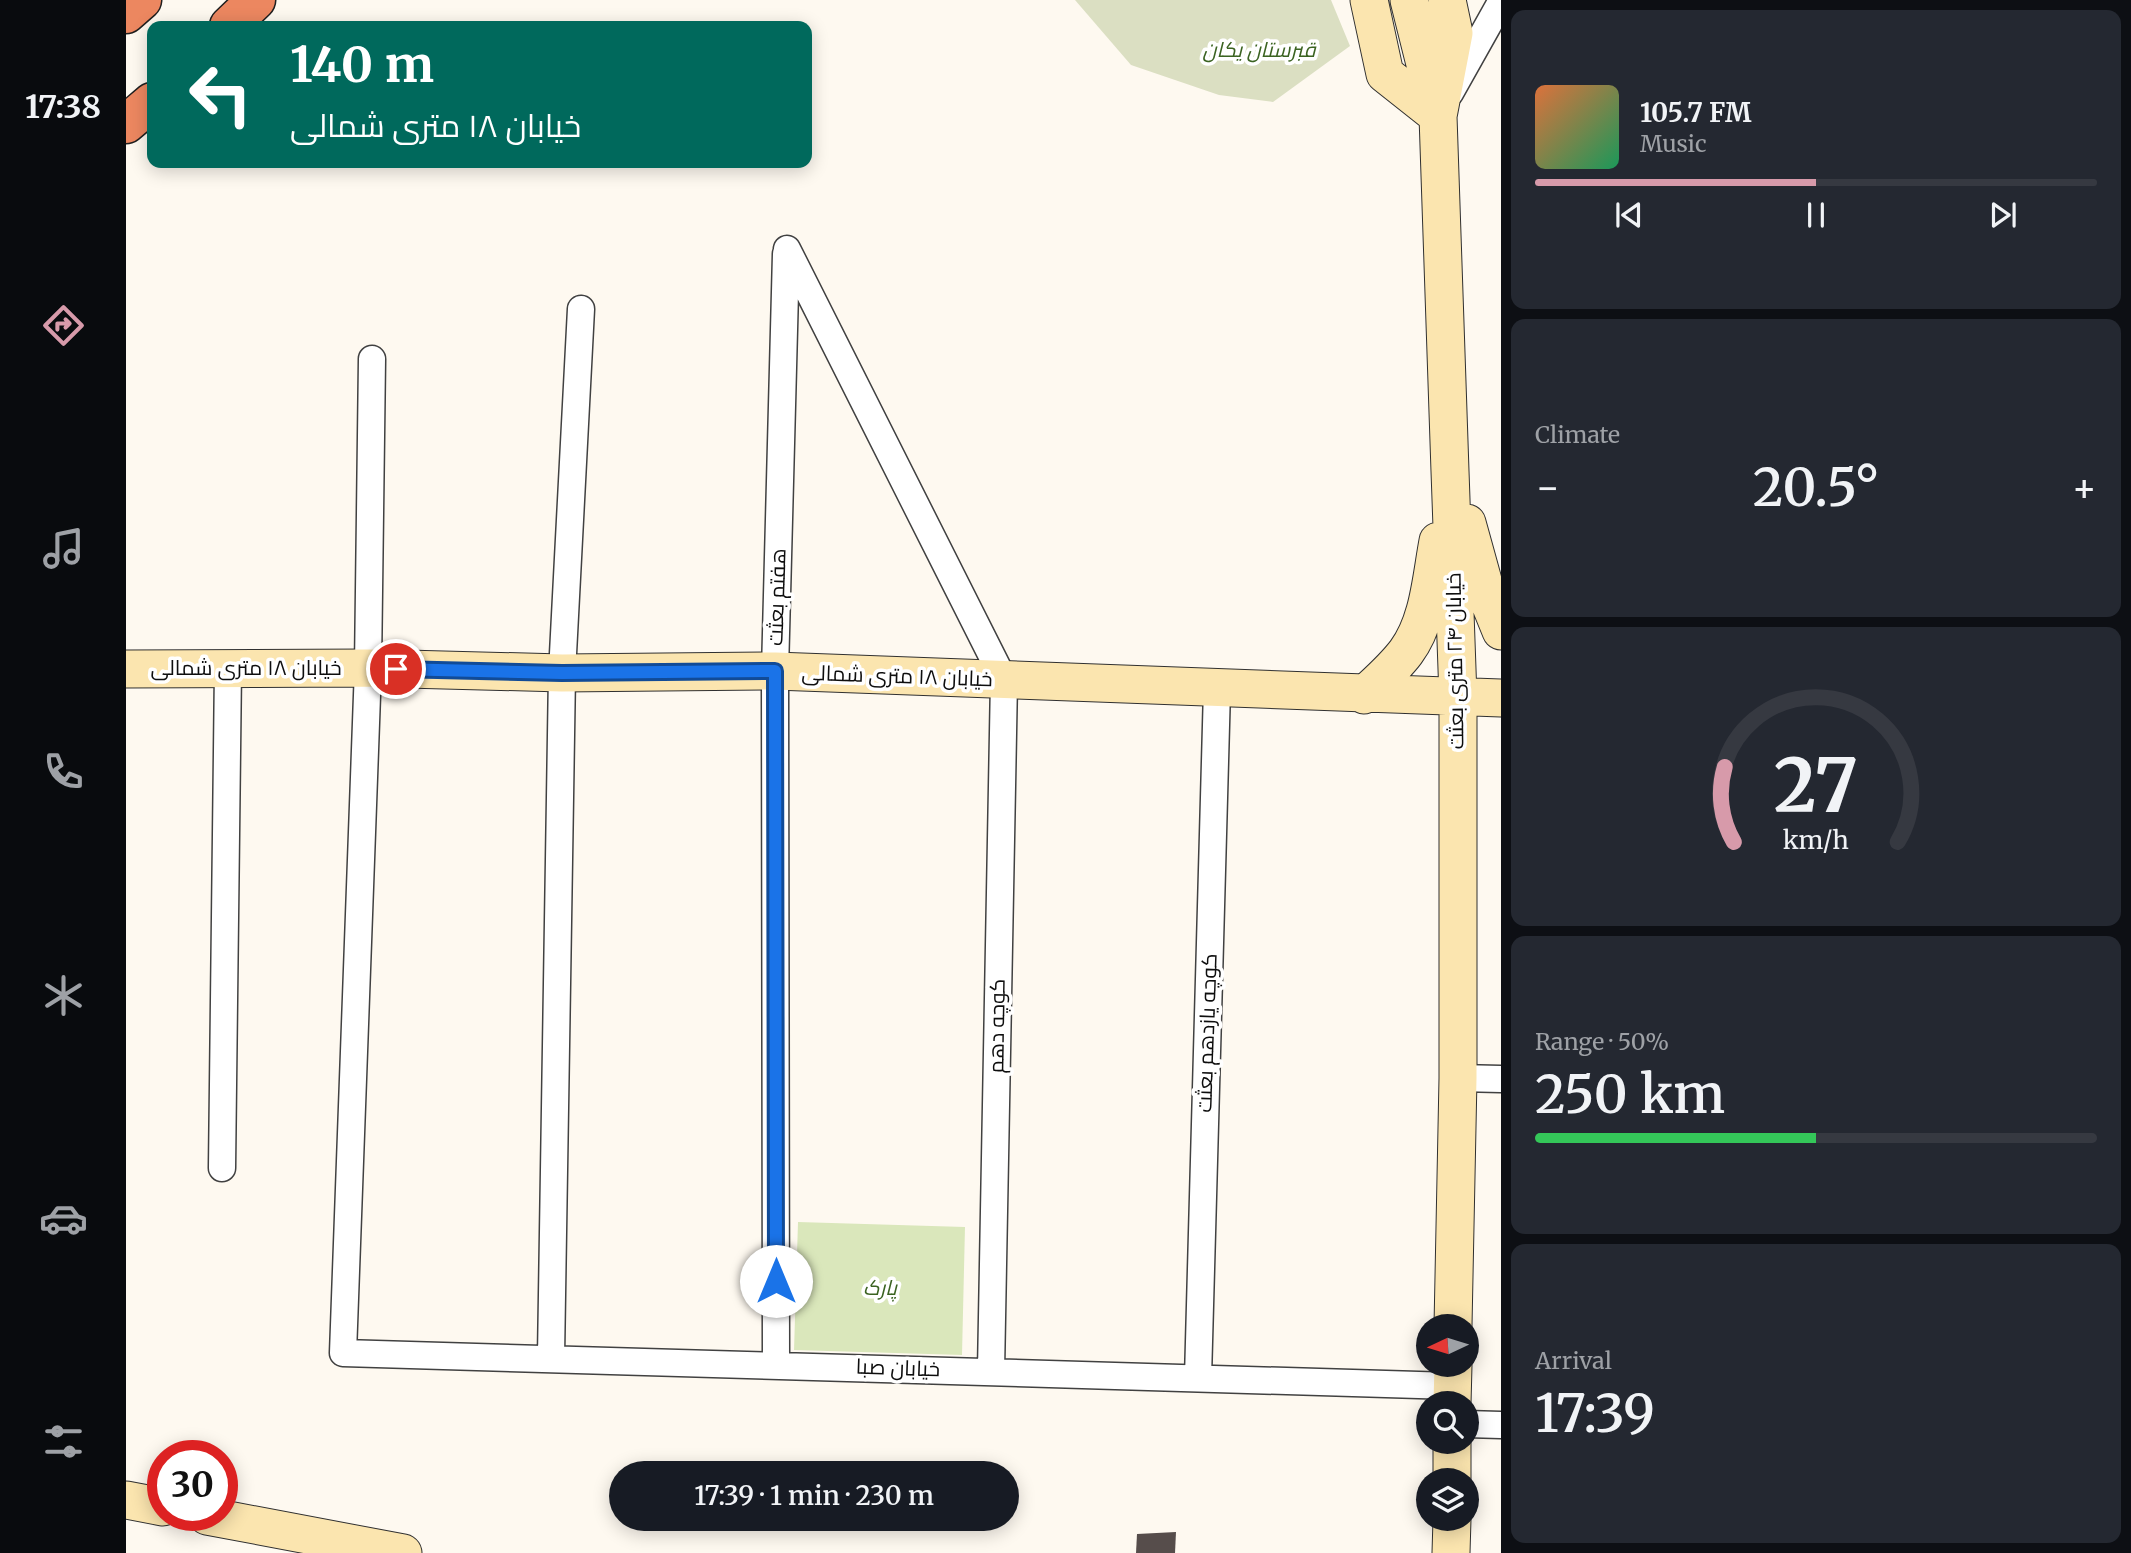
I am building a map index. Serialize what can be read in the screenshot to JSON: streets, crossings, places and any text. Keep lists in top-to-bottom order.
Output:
{
  "streets": {
    "street": [
      "هفتم بعثت",
      "خیابان ۲۴ متری بعثت",
      "خیابان ۱۸ متری شمالی",
      "کوچه دهم",
      "کوچه یازدهم بعثت",
      "خیابان صبا"
    ]
  },
  "crossings": [
    ["هفتم بعثت", "خیابان ۱۸ متری شمالی"],
    ["هفتم بعثت", "کوچه دهم"],
    ["هفتم بعثت", "خیابان صبا"],
    ["خیابان ۲۴ متری بعثت", "خیابان ۱۸ متری شمالی"],
    ["خیابان ۱۸ متری شمالی", "کوچه دهم"],
    ["خیابان ۱۸ متری شمالی", "کوچه یازدهم بعثت"],
    ["خیابان ۱۸ متری شمالی", "خیابان صبا"],
    ["کوچه دهم", "خیابان صبا"],
    ["کوچه یازدهم بعثت", "خیابان صبا"]
  ],
  "parks": ["قبرستان یکان", "پارک"],
  "north": "left",
  "page": {
    "tabs": "17:38",
    "turn": ["140 m", "خیابان ۱۸ متری شمالی"],
    "song": ["105.7 FM", "Music"],
    "tile": [
      "Climate",
      ["Range · 50%", "250 km"],
      ["Arrival", "17:39"]
    ],
    "heat": ["−", "20.5°", "+"],
    "limit": "30",
    "trip": "17:39 · 1 min · 230 m",
    "gauge": ["27", "km/h"]
  }
}
